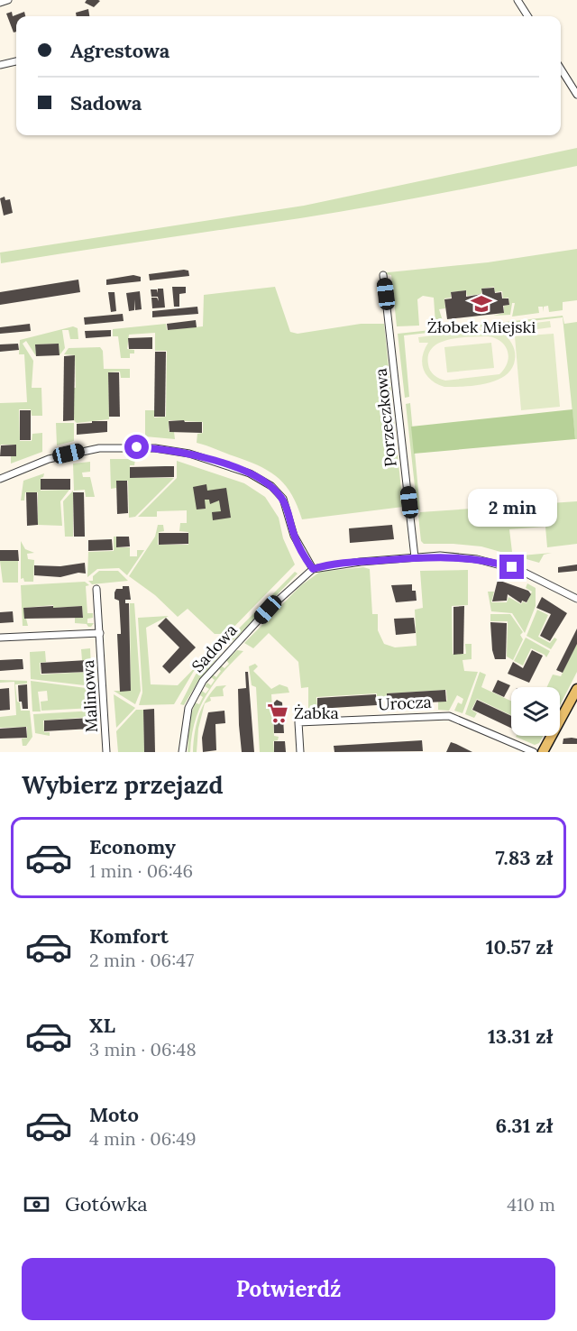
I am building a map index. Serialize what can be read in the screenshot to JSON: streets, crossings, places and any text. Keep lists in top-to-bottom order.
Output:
{
  "streets": {
    "street": [
      "Porzeczkowa",
      "Sadowa",
      "Malinowa",
      "Urocza"
    ]
  },
  "places": {
    "school or university": ["Żłobek Miejski"],
    "supermarket": ["Żabka"]
  },
  "page": {
    "banner": ["Agrestowa", "Sadowa"],
    "bubble": "2 min",
    "heading": "Wybierz przejazd",
    "list": [
      {
        "name": "Economy",
        "note": "1 min · 06:46",
        "value": "7.83 zł"
      },
      {
        "name": "Komfort",
        "note": "2 min · 06:47",
        "value": "10.57 zł"
      },
      {
        "name": "XL",
        "note": "3 min · 06:48",
        "value": "13.31 zł"
      },
      {
        "name": "Moto",
        "note": "4 min · 06:49",
        "value": "6.31 zł"
      }
    ],
    "pay": ["Gotówka", "410 m"],
    "buttons": "Potwierdź"
  }
}
